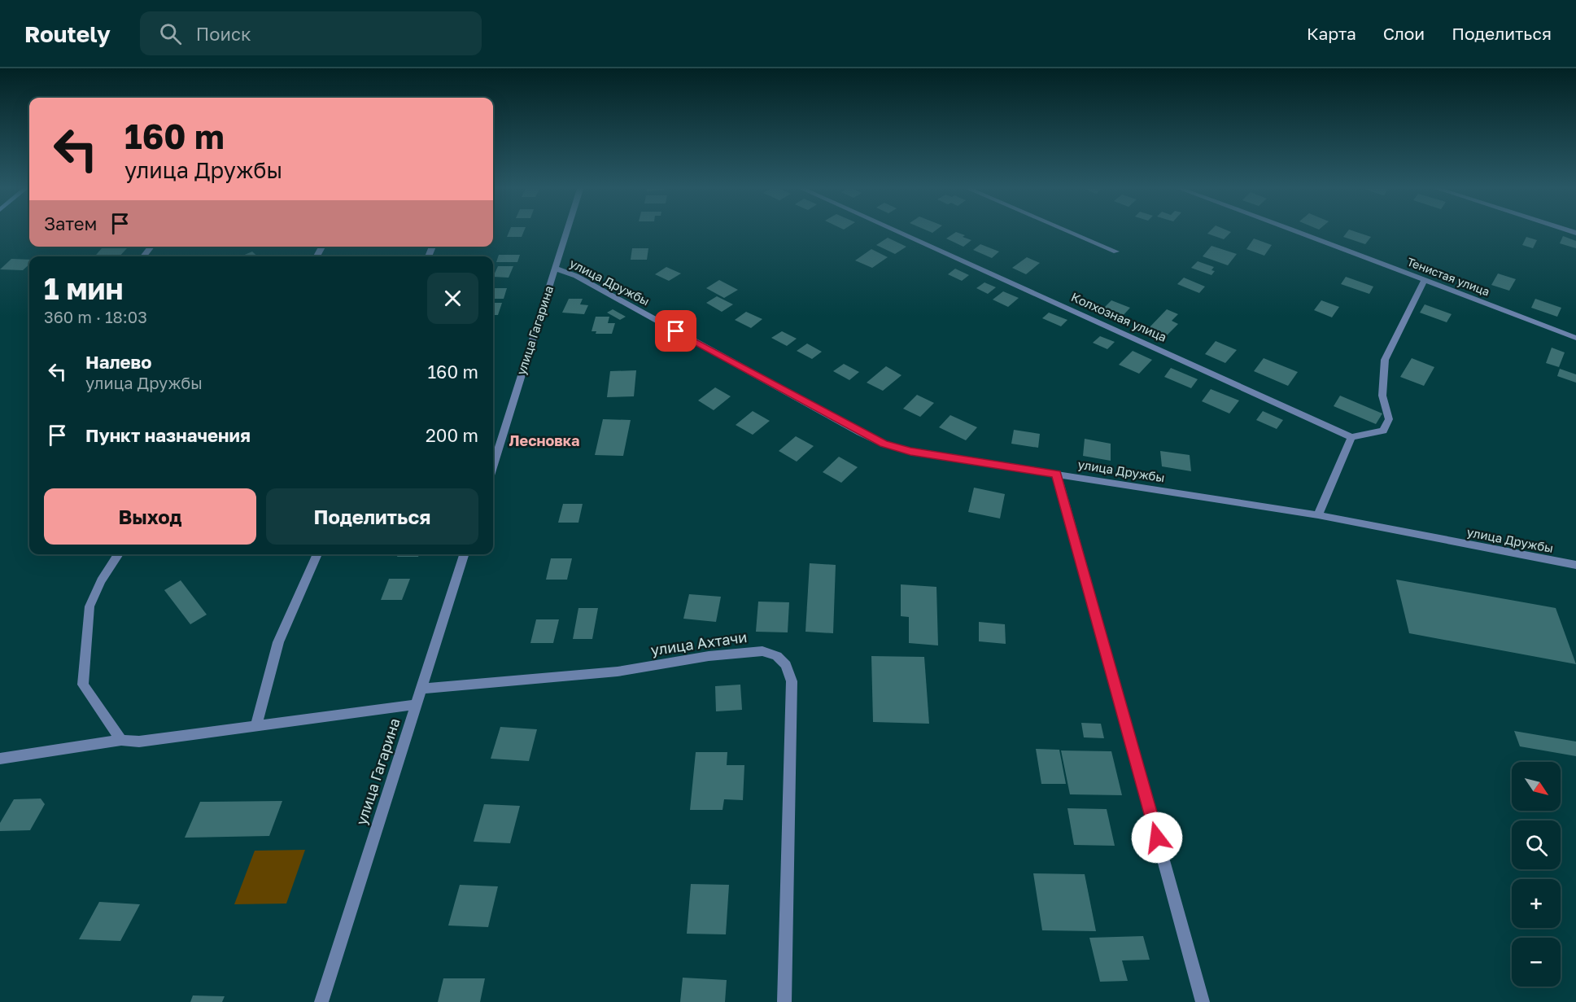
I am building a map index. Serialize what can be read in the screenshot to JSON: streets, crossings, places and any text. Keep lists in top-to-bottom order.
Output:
{
  "streets": {
    "street": [
      "Тенистая улица",
      "улица Дружбы",
      "Колхозная улица",
      "улица Гагарина",
      "улица Ахтачи"
    ]
  },
  "crossings": [
    ["улица Дружбы", "улица Гагарина"],
    ["улица Гагарина", "улица Ахтачи"]
  ],
  "districts": ["Лесновка"],
  "north": "bottom right",
  "page": {
    "header": "Routely",
    "search": "Поиск",
    "nav": ["Карта", "Слои", "Поделиться"],
    "turn": ["160 m", "улица Дружбы"],
    "then": "Затем",
    "heading": ["1 мин", "360 m · 18:03"],
    "list": [
      {
        "name": "Налево",
        "note": "улица Дружбы",
        "value": "160 m"
      },
      {
        "name": "Пункт назначения",
        "value": "200 m"
      }
    ],
    "buttons": ["Выход", "Поделиться"],
    "map_buttons": ["+", "−"]
  }
}
